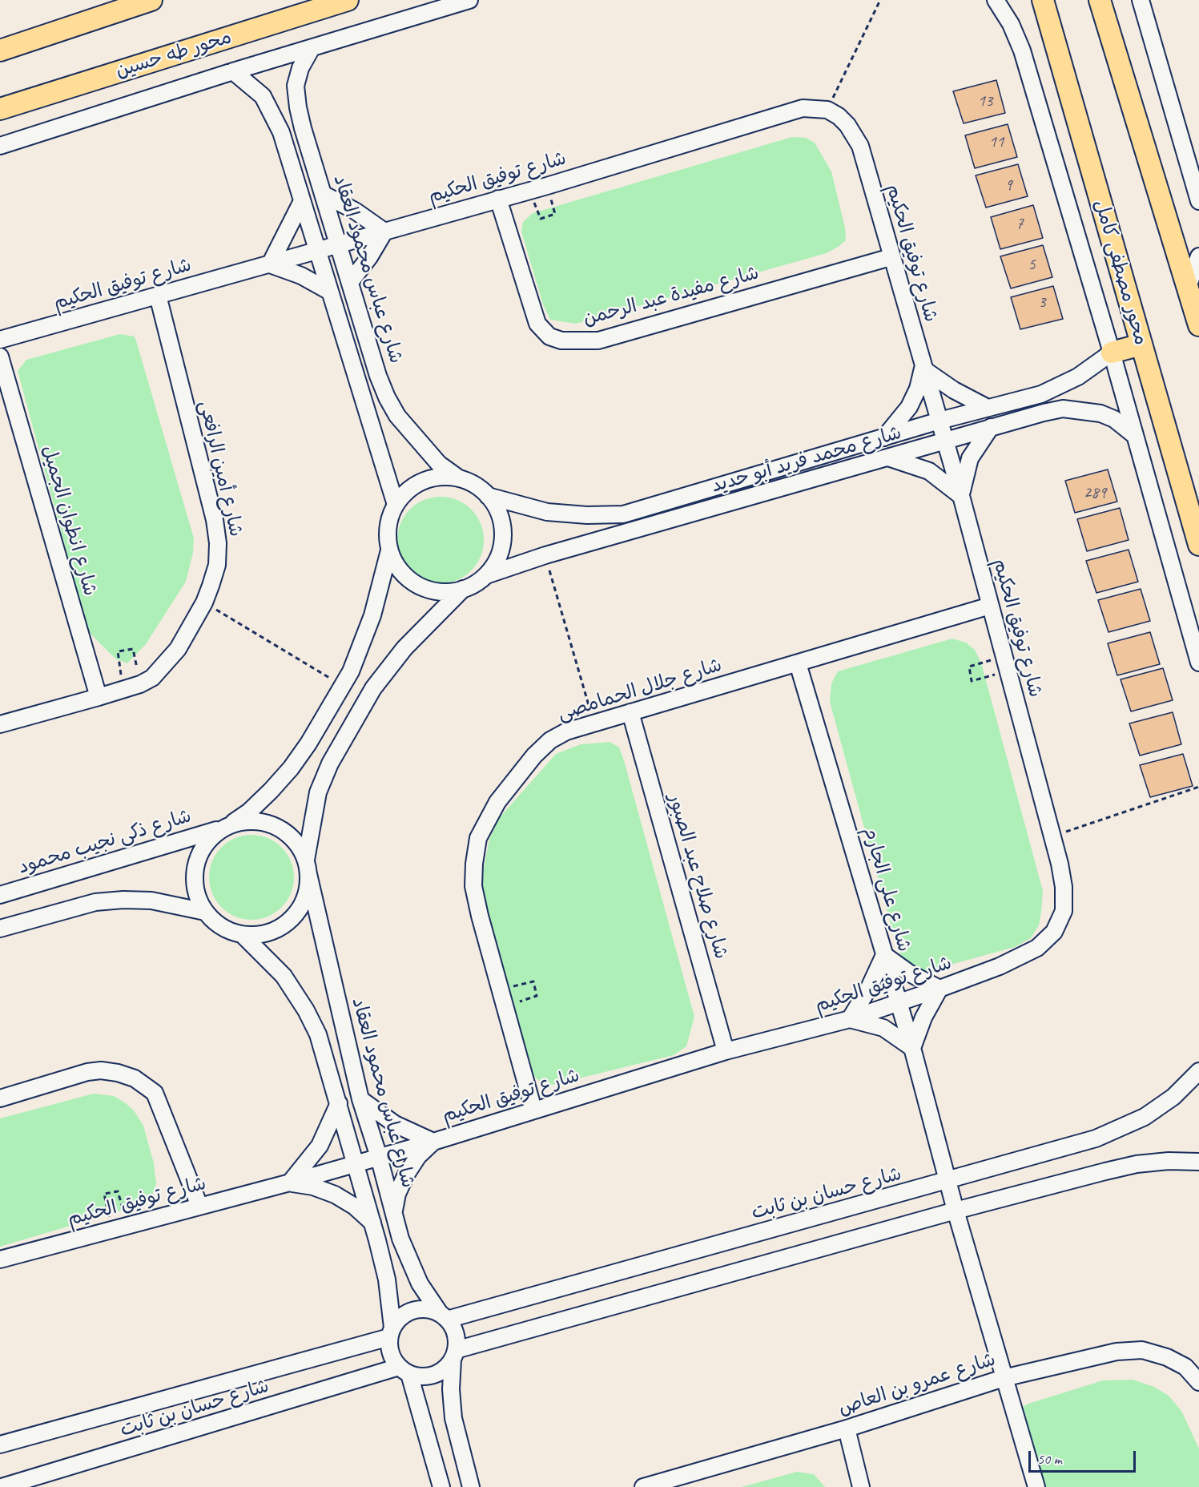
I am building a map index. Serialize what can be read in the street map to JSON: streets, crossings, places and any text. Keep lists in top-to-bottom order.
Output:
{
  "streets": {
    "main road": ["محور طه حسين", "محور مصطفى كامل"],
    "street": [
      "شارع توفيق الحكيم",
      "شارع عباس محمود العقاد",
      "شارع مفيدة عبد الرحمن",
      "شارع محمد فريد أبو حديد",
      "شارع أمين الرافعى",
      "شارع انطوان الجميل",
      "شارع جلال الحمامصى",
      "شارع ذكى نجيب محمود",
      "شارع صلاح عبد الصبور",
      "شارع على الجارم",
      "شارع حسان بن ثابت",
      "شارع عمرو بن العاص"
    ]
  },
  "crossings": [
    ["شارع توفيق الحكيم", "شارع عباس محمود العقاد"],
    ["شارع توفيق الحكيم", "شارع مفيدة عبد الرحمن"],
    ["شارع توفيق الحكيم", "شارع محمد فريد أبو حديد"],
    ["شارع توفيق الحكيم", "شارع أمين الرافعى"],
    ["شارع توفيق الحكيم", "شارع جلال الحمامصى"],
    ["شارع توفيق الحكيم", "شارع صلاح عبد الصبور"],
    ["شارع توفيق الحكيم", "شارع على الجارم"],
    ["شارع عباس محمود العقاد", "شارع محمد فريد أبو حديد"],
    ["شارع عباس محمود العقاد", "شارع ذكى نجيب محمود"],
    ["شارع عباس محمود العقاد", "شارع حسان بن ثابت"],
    ["شارع أمين الرافعى", "شارع انطوان الجميل"],
    ["شارع جلال الحمامصى", "شارع صلاح عبد الصبور"],
    ["شارع جلال الحمامصى", "شارع على الجارم"],
    ["شارع على الجارم", "شارع حسان بن ثابت"],
    ["شارع على الجارم", "شارع عمرو بن العاص"]
  ],
  "house_numbers": [
    "13",
    "11",
    "9",
    "7",
    "5",
    "3",
    "289"
  ],
  "scale_bar": "50 m"
}
